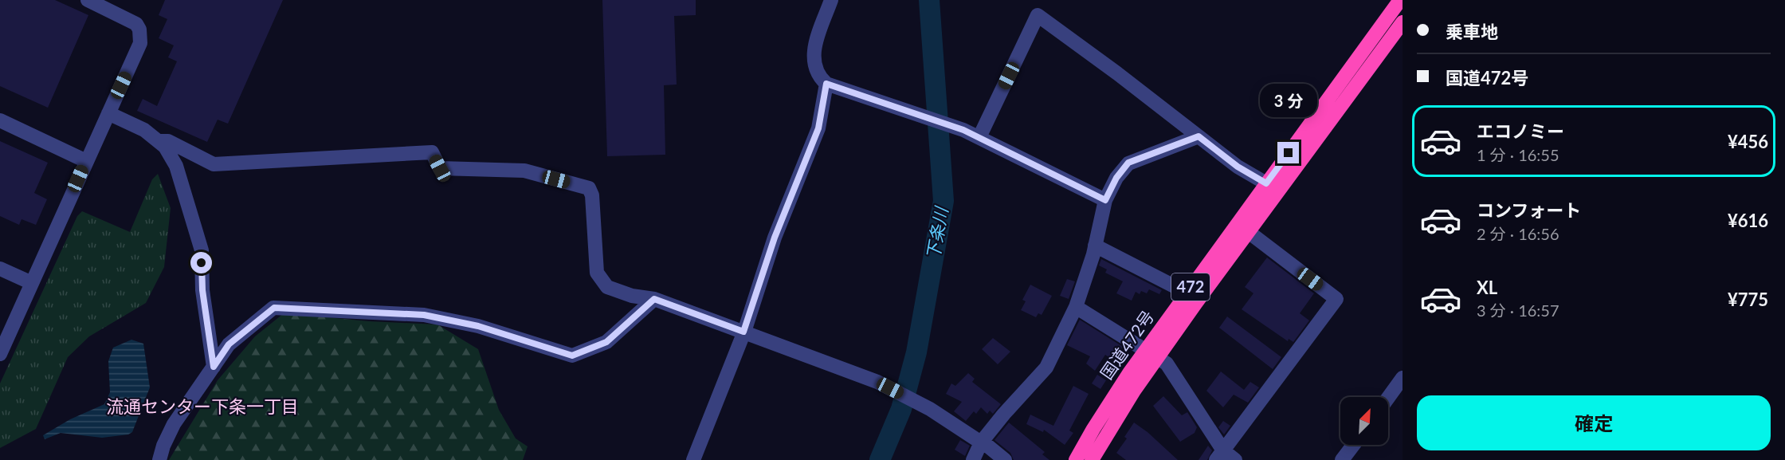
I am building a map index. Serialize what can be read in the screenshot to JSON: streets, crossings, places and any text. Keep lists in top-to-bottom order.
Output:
{
  "streets": {
    "highway": ["472", "国道472号"]
  },
  "districts": ["流通センター下条一丁目"],
  "water": ["下条川"],
  "north": "top right",
  "page": {
    "banner": ["乗車地", "国道472号"],
    "bubble": "3 分",
    "list": [
      {
        "name": "エコノミー",
        "note": "1 分 · 16:55",
        "value": "¥456"
      },
      {
        "name": "コンフォート",
        "note": "2 分 · 16:56",
        "value": "¥616"
      },
      {
        "name": "XL",
        "note": "3 分 · 16:57",
        "value": "¥775"
      }
    ],
    "buttons": "確定"
  }
}
